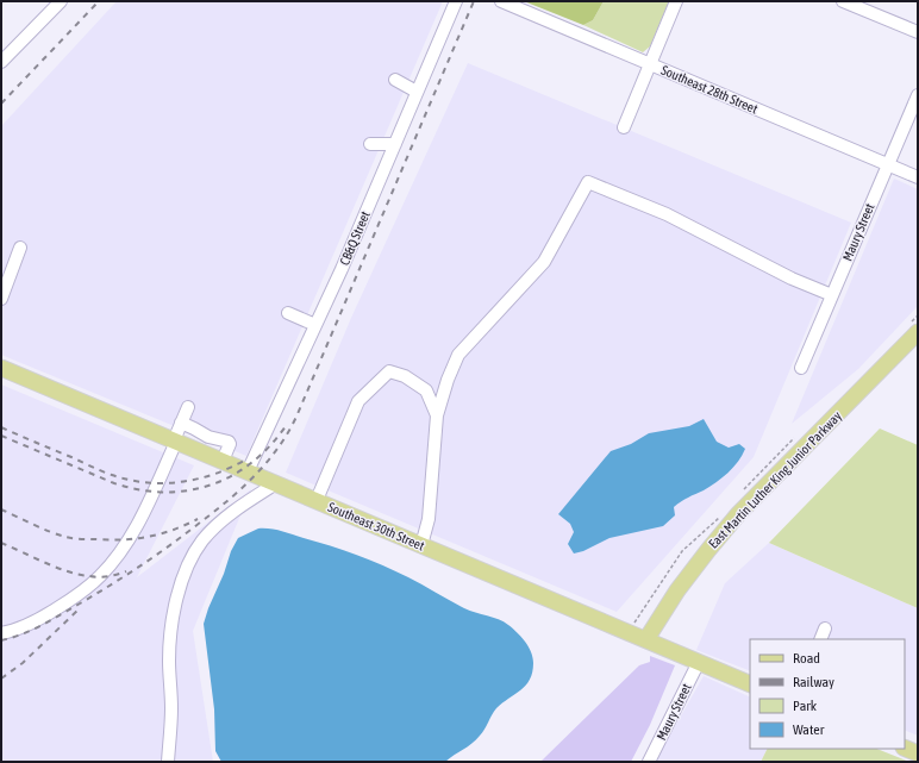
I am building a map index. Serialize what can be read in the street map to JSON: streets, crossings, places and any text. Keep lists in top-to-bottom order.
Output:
{
  "streets": {
    "main road": ["East Martin Luther King Junior Parkway", "Southeast 30th Street"],
    "street": ["Southeast 28th Street", "Maury Street", "CB&Q Street"]
  },
  "crossings": [
    ["Southeast 28th Street", "Maury Street"],
    ["Maury Street", "Southeast 30th Street"],
    ["CB&Q Street", "Southeast 30th Street"],
    ["East Martin Luther King Junior Parkway", "Southeast 30th Street"]
  ],
  "legend": [
    "Road",
    "Railway",
    "Park",
    "Water"
  ]
}
